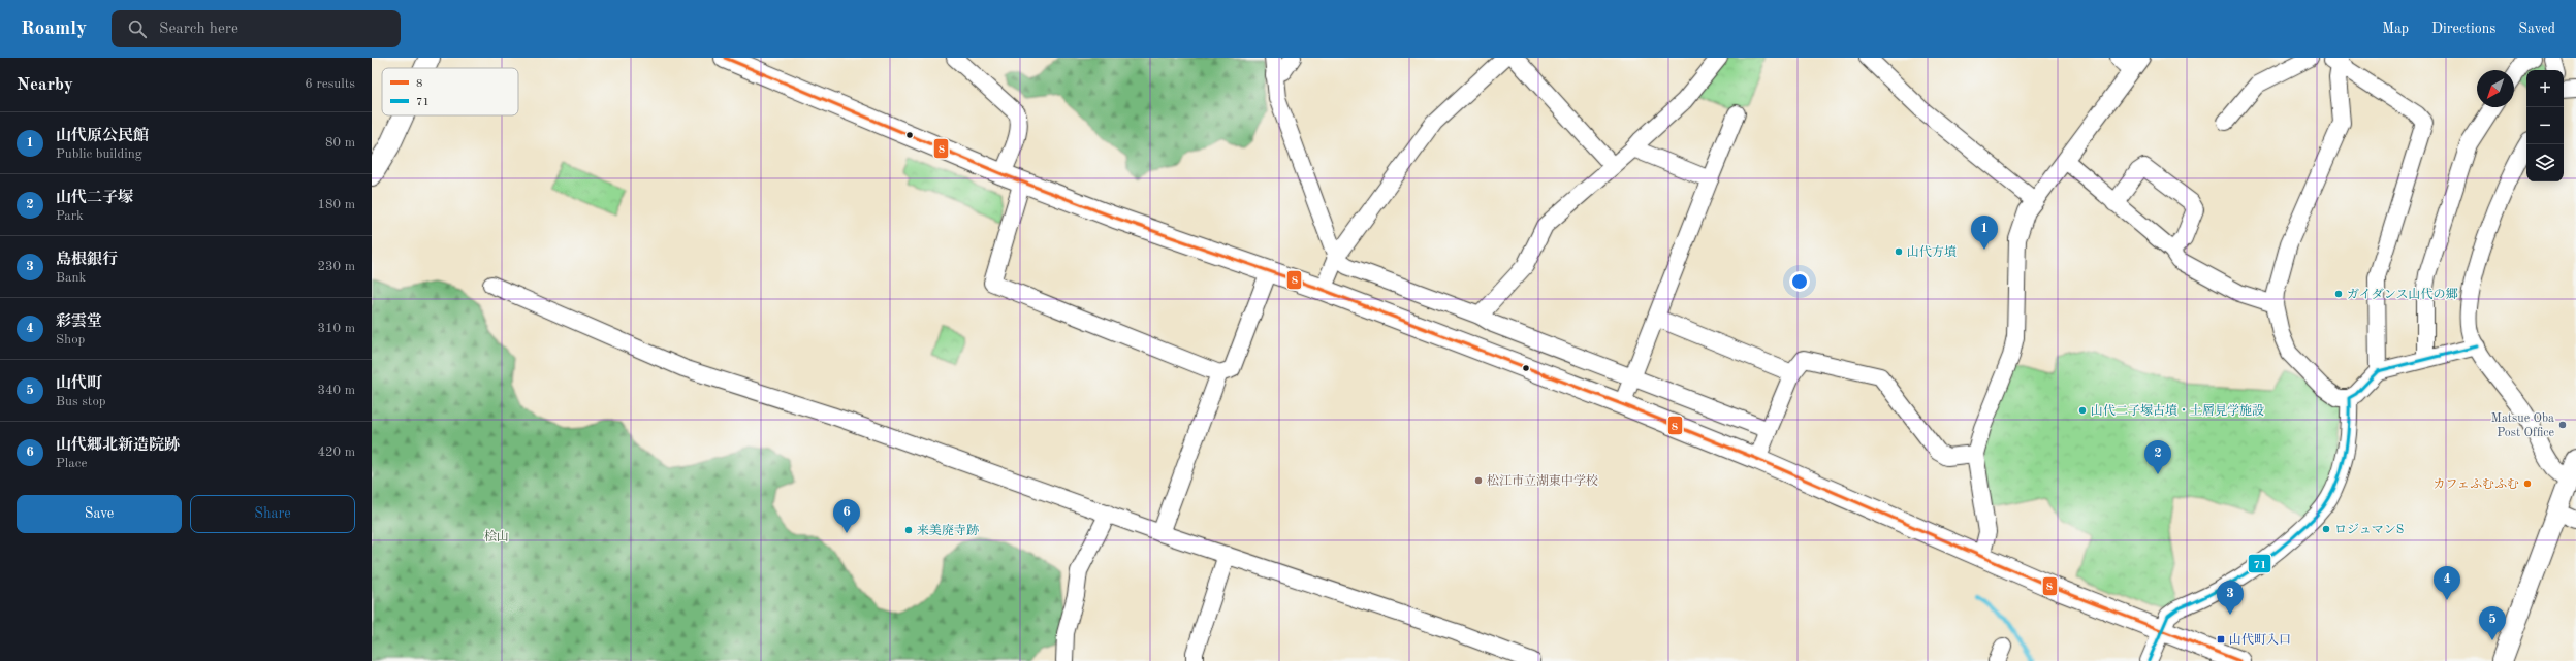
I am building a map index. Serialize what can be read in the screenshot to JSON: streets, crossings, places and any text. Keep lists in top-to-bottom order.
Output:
{
  "parks": ["桧山"],
  "places": {
    "other": [
      "山代方墳",
      "ガイダンス山代の郷",
      "山代二子塚古墳・土層見学施設",
      "Matsue Oba Post Office",
      "松江市立湖東中学校",
      "カフェふむふむ",
      "ロジュマンS",
      "来美廃寺跡"
    ],
    "transit": ["山代町入口"]
  },
  "lines": ["transit line 8", "transit line 71"],
  "legend": ["8", "71"],
  "north": "bottom left",
  "page": {
    "header": "Roamly",
    "search": "Search here",
    "nav": ["Map", "Directions", "Saved"],
    "heading": ["Nearby", "6 results"],
    "map_buttons": ["+", "−"],
    "list": [
      {
        "mark": "1",
        "name": "山代原公民館",
        "note": "Public building",
        "value": "80 m"
      },
      {
        "mark": "2",
        "name": "山代二子塚",
        "note": "Park",
        "value": "180 m"
      },
      {
        "mark": "3",
        "name": "島根銀行",
        "note": "Bank",
        "value": "230 m"
      },
      {
        "mark": "4",
        "name": "彩雲堂",
        "note": "Shop",
        "value": "310 m"
      },
      {
        "mark": "5",
        "name": "山代町",
        "note": "Bus stop",
        "value": "340 m"
      },
      {
        "mark": "6",
        "name": "山代郷北新造院跡",
        "note": "Place",
        "value": "420 m"
      }
    ],
    "pins": [
      "1",
      "2",
      "6",
      "4",
      "3",
      "5"
    ],
    "buttons": ["Save", "Share"]
  }
}
